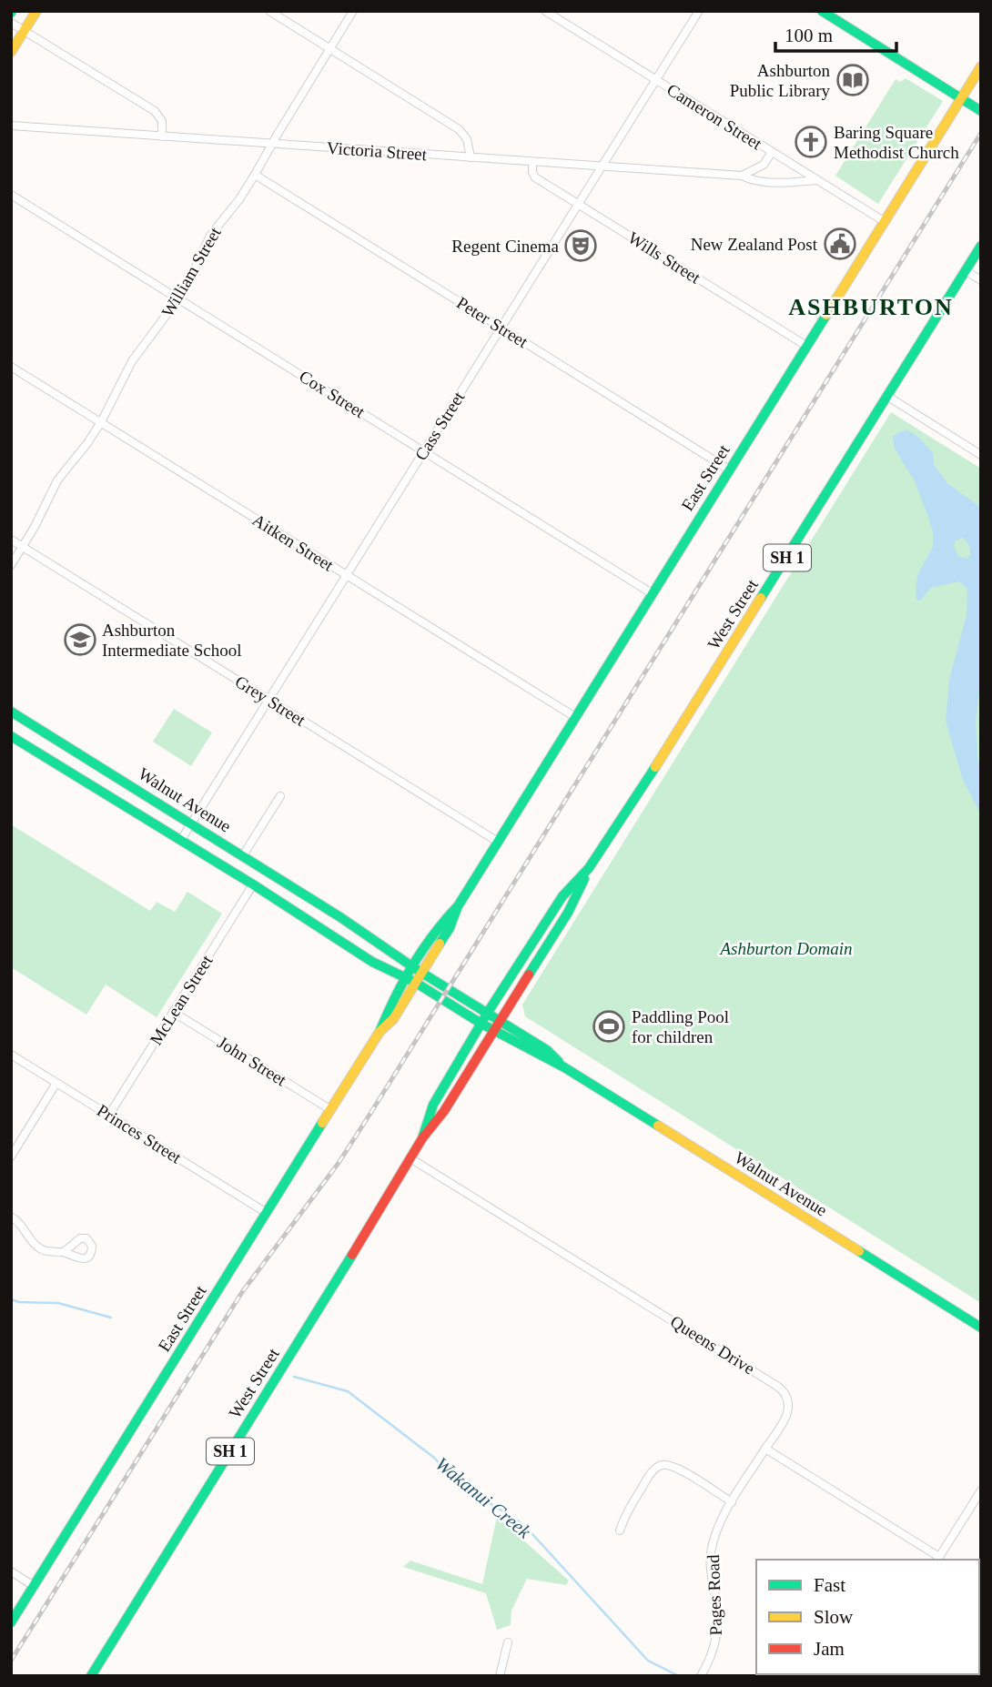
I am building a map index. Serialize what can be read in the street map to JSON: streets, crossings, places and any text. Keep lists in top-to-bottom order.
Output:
{
  "streets": {
    "main road": [
      "East Street",
      "SH 1",
      "West Street",
      "Walnut Avenue"
    ],
    "street": [
      "Cameron Street",
      "Victoria Street",
      "Wills Street",
      "William Street",
      "Peter Street",
      "Cox Street",
      "Cass Street",
      "Aitken Street",
      "Grey Street",
      "McLean Street",
      "John Street",
      "Princes Street",
      "Queens Drive",
      "Pages Road"
    ]
  },
  "crossings": [
    ["Cameron Street", "Victoria Street"],
    ["Cameron Street", "Cass Street"],
    ["Cameron Street", "East Street"],
    ["Victoria Street", "Wills Street"],
    ["Victoria Street", "William Street"],
    ["Victoria Street", "Cass Street"],
    ["Wills Street", "Cass Street"],
    ["Wills Street", "East Street"],
    ["William Street", "Peter Street"],
    ["William Street", "Cox Street"],
    ["William Street", "Aitken Street"],
    ["William Street", "Grey Street"],
    ["Peter Street", "Cass Street"],
    ["Peter Street", "East Street"],
    ["Cox Street", "Cass Street"],
    ["Cox Street", "East Street"],
    ["Cass Street", "Aitken Street"],
    ["Cass Street", "Grey Street"],
    ["Cass Street", "Walnut Avenue"],
    ["East Street", "Aitken Street"],
    ["East Street", "Grey Street"],
    ["East Street", "Walnut Avenue"],
    ["East Street", "John Street"],
    ["East Street", "Princes Street"],
    ["West Street", "Walnut Avenue"],
    ["West Street", "Queens Drive"],
    ["Walnut Avenue", "McLean Street"],
    ["McLean Street", "John Street"],
    ["McLean Street", "Princes Street"],
    ["Queens Drive", "Pages Road"]
  ],
  "districts": ["ASHBURTON"],
  "water": ["Wakanui Creek"],
  "parks": ["Ashburton Domain"],
  "places": {
    "library": ["Ashburton Public Library"],
    "church": ["Baring Square Methodist Church"],
    "public building": ["New Zealand Post"],
    "theatre": ["Regent Cinema"],
    "school or university": ["Ashburton Intermediate School"],
    "sports": ["Paddling Pool for children"]
  },
  "legend": ["Fast", "Slow", "Jam"],
  "scale_bar": "100 m"
}
